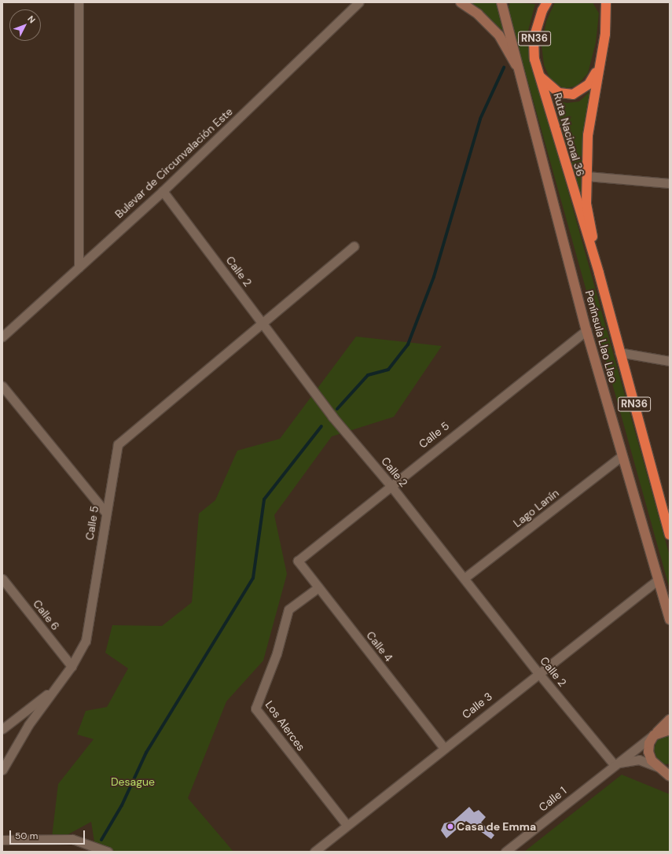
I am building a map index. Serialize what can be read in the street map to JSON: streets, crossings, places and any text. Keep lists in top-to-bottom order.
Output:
{
  "streets": {
    "highway": ["RN36", "Ruta Nacional 36"],
    "main road": ["Península Llao Llao"],
    "street": [
      "Bulevar de Circunvalación Este",
      "Calle 2",
      "Calle 5",
      "Lago Lanín",
      "Calle 6",
      "Calle 4",
      "Calle 3",
      "Los Alerces",
      "Calle 1"
    ]
  },
  "crossings": [
    ["RN36", "Ruta Nacional 36"],
    ["Bulevar de Circunvalación Este", "Calle 2"],
    ["Calle 2", "Calle 5"],
    ["Calle 2", "Lago Lanín"],
    ["Calle 2", "Calle 3"],
    ["Calle 2", "Calle 1"],
    ["Península Llao Llao", "Calle 5"],
    ["Península Llao Llao", "Lago Lanín"],
    ["Península Llao Llao", "Calle 3"],
    ["Calle 5", "Calle 6"],
    ["Calle 5", "Calle 4"],
    ["Calle 4", "Calle 3"],
    ["Calle 4", "Los Alerces"],
    ["Calle 3", "Los Alerces"]
  ],
  "parks": ["Desague"],
  "places": ["Casa de Emma"],
  "scale_bar": "50 m",
  "north": "top right"
}
